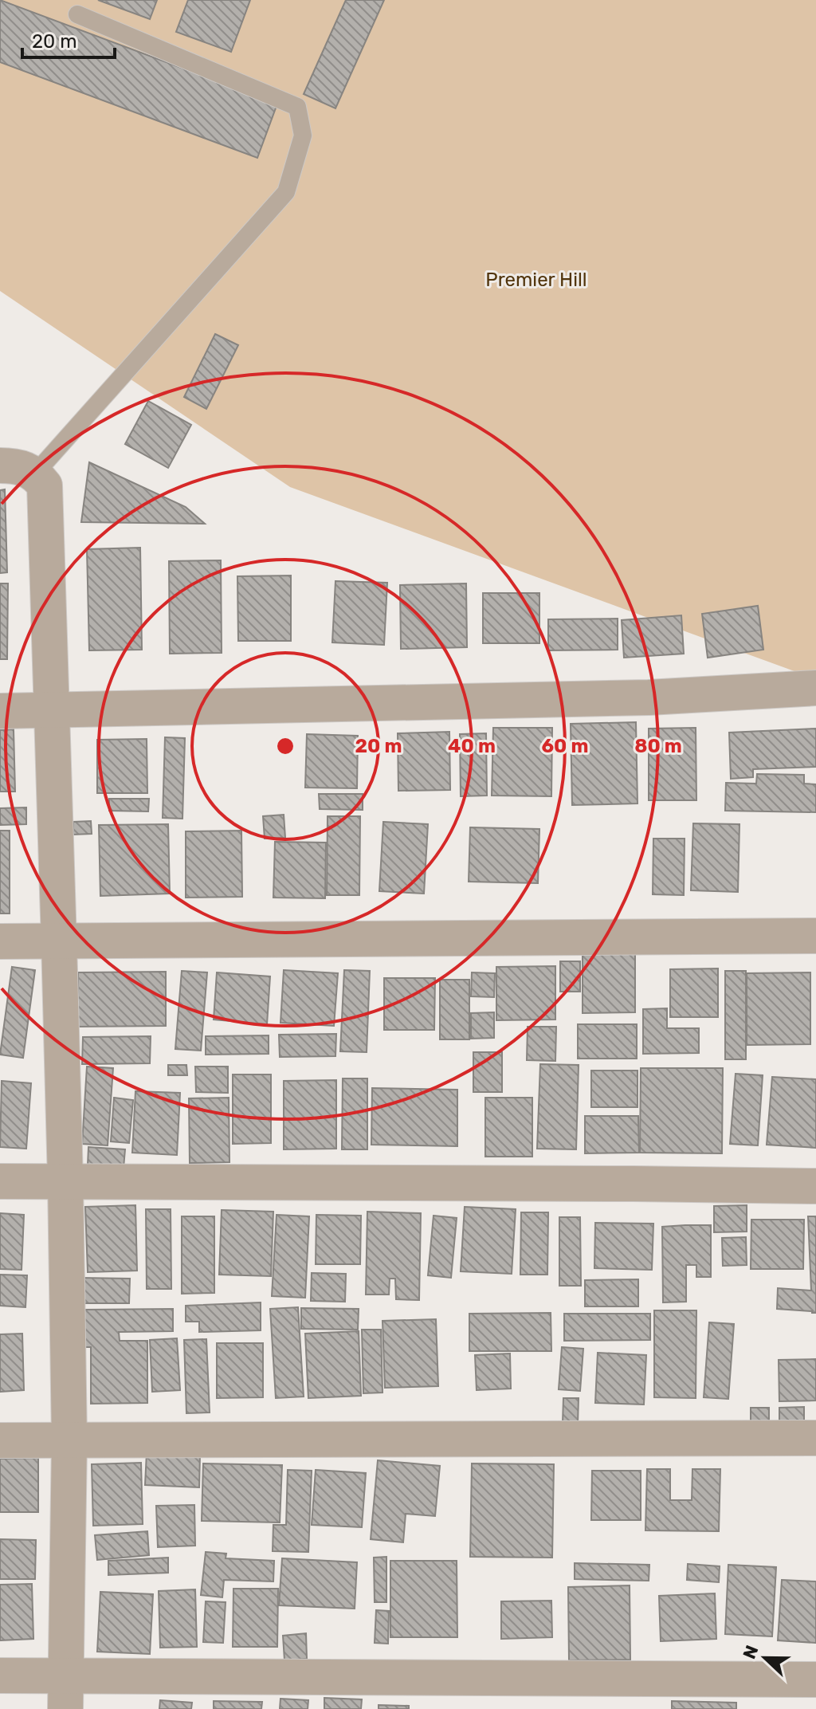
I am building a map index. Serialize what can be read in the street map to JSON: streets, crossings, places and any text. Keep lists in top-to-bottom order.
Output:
{
  "parks": ["Premier Hill"],
  "scale_bar": "20 m",
  "north": "left",
  "rings": [
    "20 m",
    "40 m",
    "60 m",
    "80 m"
  ]
}
